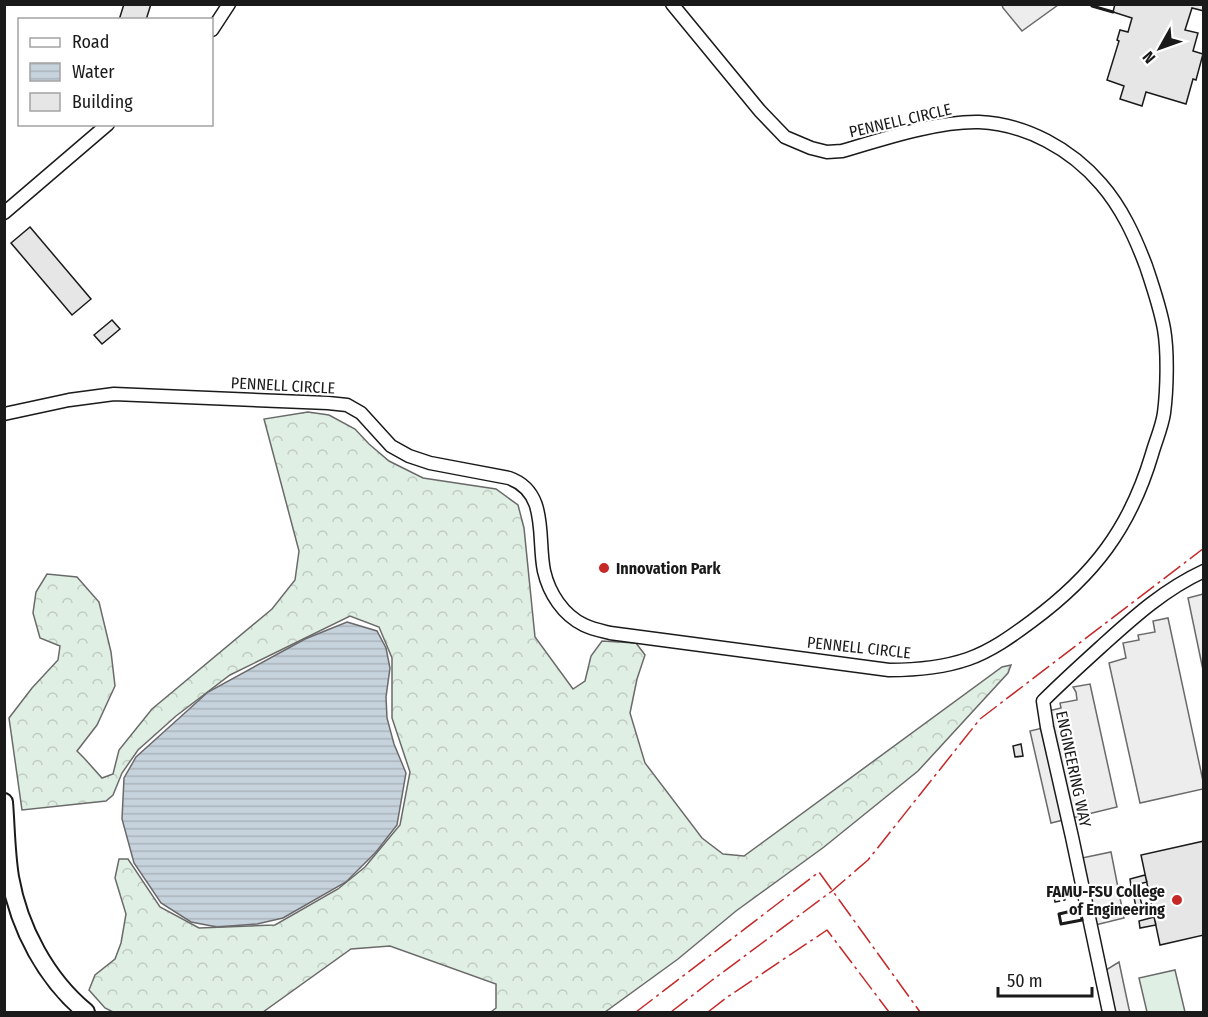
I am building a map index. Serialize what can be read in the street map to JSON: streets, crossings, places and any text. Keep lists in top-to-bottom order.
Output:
{
  "streets": {
    "street": ["PENNELL CIRCLE", "ENGINEERING WAY"]
  },
  "places": ["Innovation Park", "FAMU-FSU College of Engineering"],
  "legend": ["Road", "Water", "Building"],
  "scale_bar": "50 m",
  "north": "bottom left"
}
